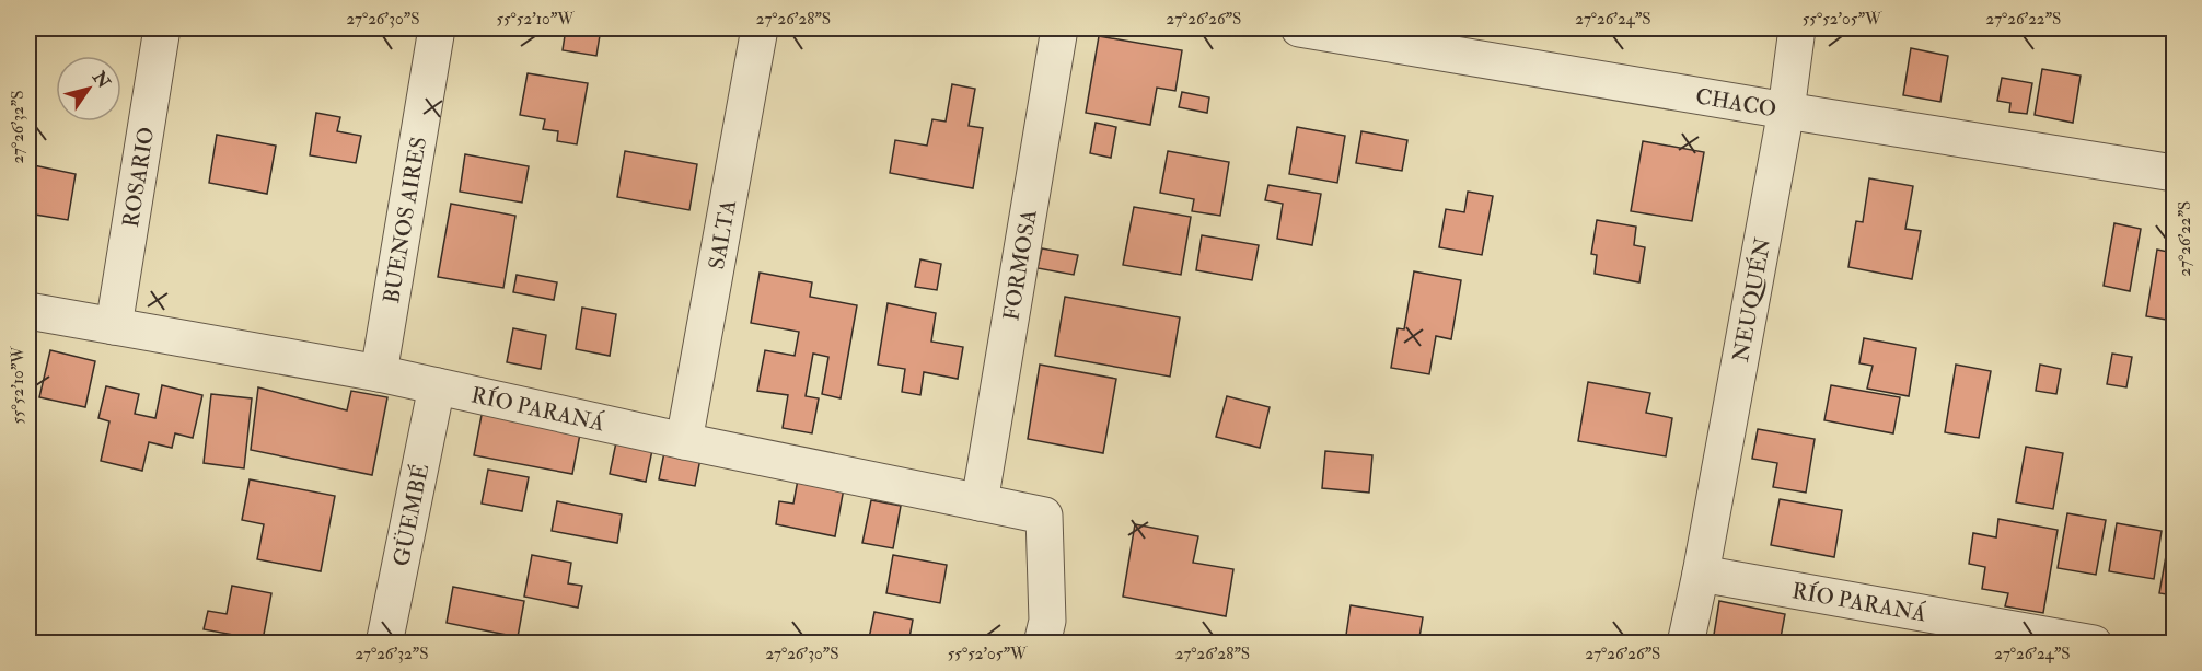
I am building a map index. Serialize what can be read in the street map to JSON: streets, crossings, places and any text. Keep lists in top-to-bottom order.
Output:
{
  "streets": {
    "street": [
      "CHACO",
      "ROSARIO",
      "BUENOS AIRES",
      "SALTA",
      "FORMOSA",
      "NEUQUÉN",
      "RÍO PARANÁ",
      "GÜEMBÉ"
    ]
  },
  "crossings": [
    ["CHACO", "NEUQUÉN"],
    ["ROSARIO", "RÍO PARANÁ"],
    ["BUENOS AIRES", "RÍO PARANÁ"],
    ["SALTA", "RÍO PARANÁ"],
    ["FORMOSA", "RÍO PARANÁ"],
    ["NEUQUÉN", "RÍO PARANÁ"],
    ["RÍO PARANÁ", "GÜEMBÉ"]
  ],
  "north": "top right",
  "coordinates": [
    "27°26'30\"S",
    "55°52'10\"W",
    "27°26'28\"S",
    "27°26'26\"S",
    "27°26'24\"S",
    "55°52'05\"W",
    "27°26'22\"S",
    "27°26'32\"S"
  ]
}
